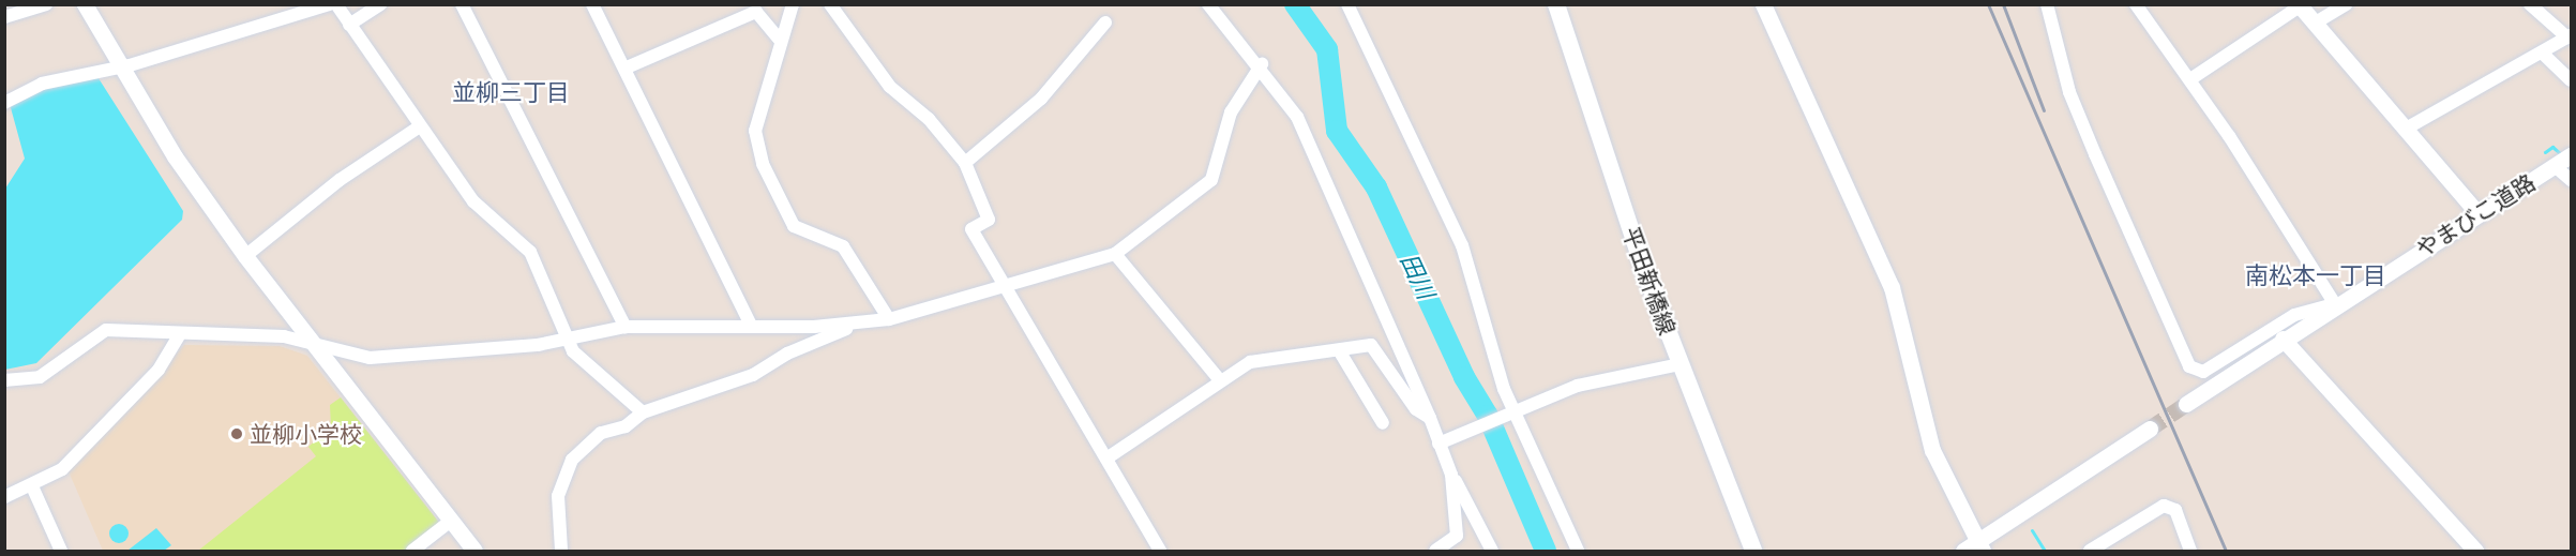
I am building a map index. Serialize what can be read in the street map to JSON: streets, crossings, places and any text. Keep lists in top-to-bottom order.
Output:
{
  "streets": {
    "main road": ["平田新橋線"],
    "street": ["やまびこ道路"]
  },
  "districts": ["並柳三丁目", "南松本一丁目"],
  "water": ["田川"],
  "places": ["並柳小学校"]
}
